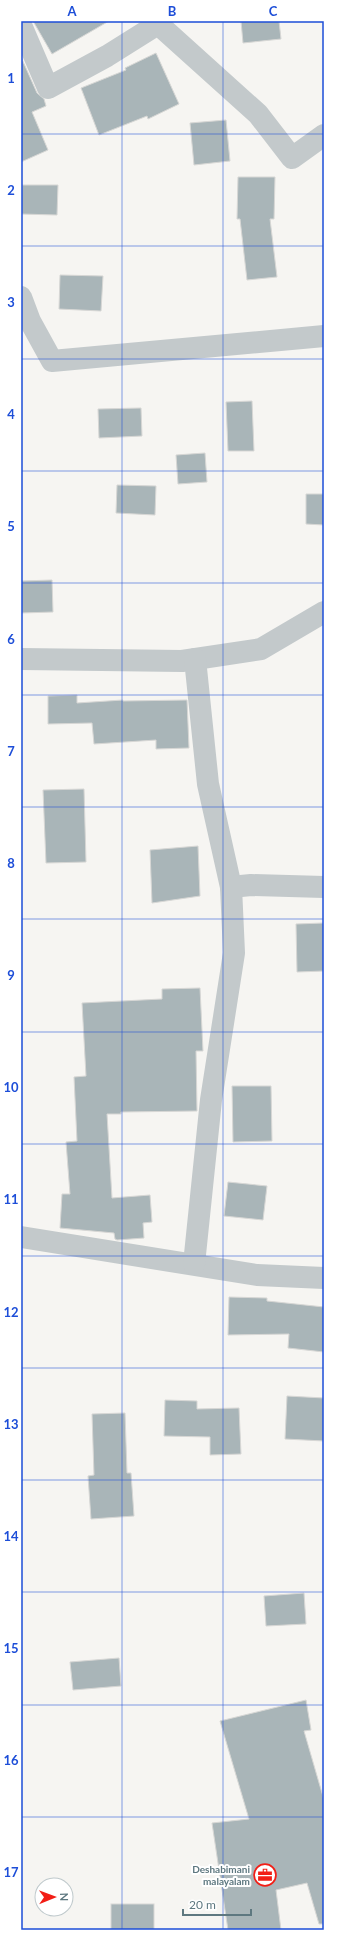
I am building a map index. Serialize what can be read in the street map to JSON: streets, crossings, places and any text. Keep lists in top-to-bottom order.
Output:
{
  "places": {
    "office": ["Deshabimani malayalam"]
  },
  "scale_bar": "20 m",
  "north": "right",
  "grid": {
    "columns": ["A", "B", "C"],
    "rows": [
      "1",
      "2",
      "3",
      "4",
      "5",
      "6",
      "7",
      "8",
      "9",
      "10",
      "11",
      "12",
      "13",
      "14",
      "15",
      "16",
      "17"
    ]
  }
}
